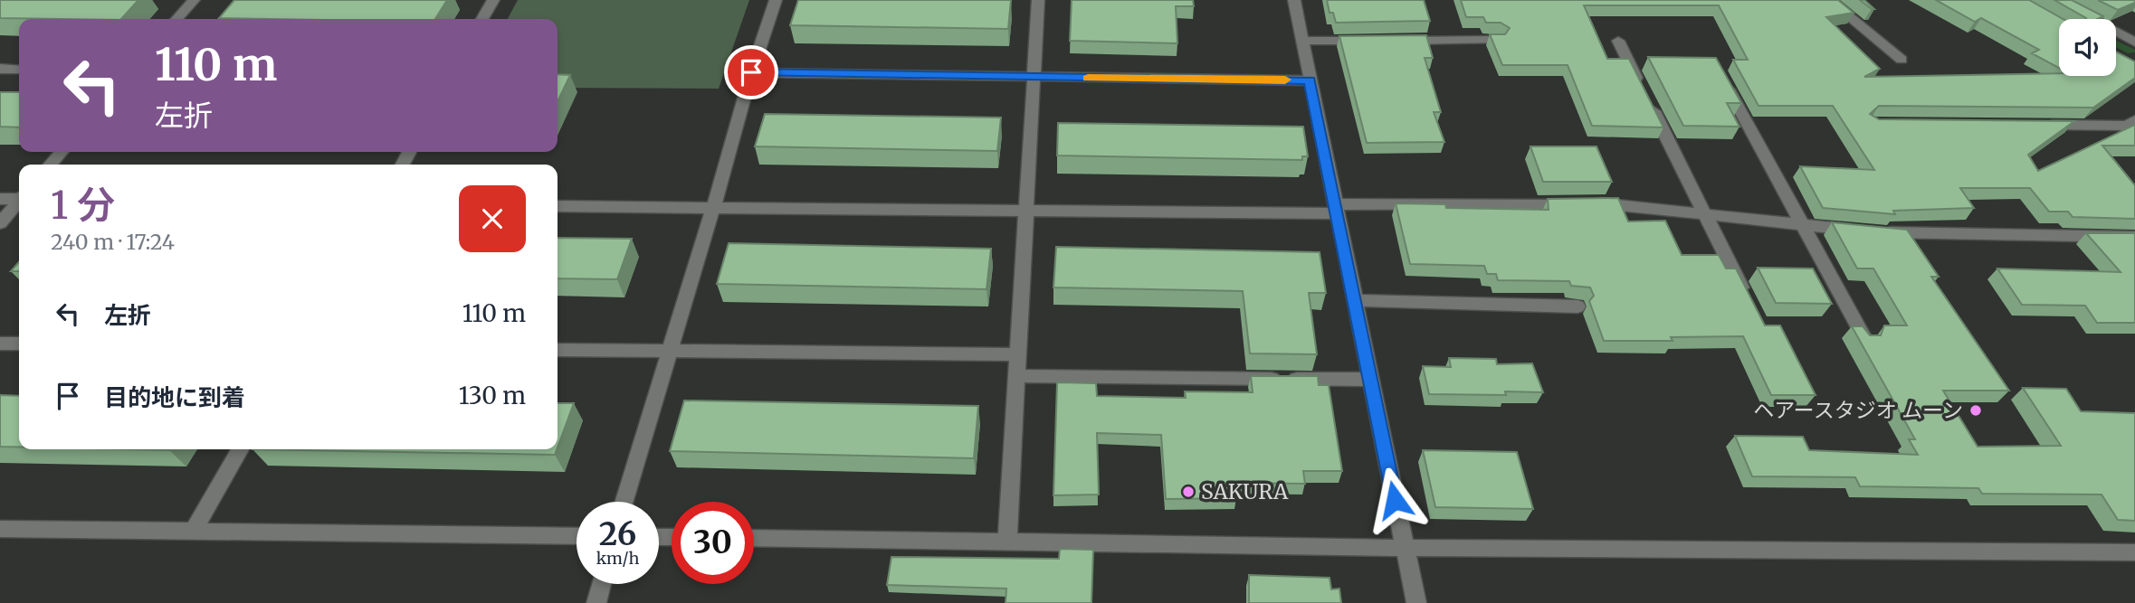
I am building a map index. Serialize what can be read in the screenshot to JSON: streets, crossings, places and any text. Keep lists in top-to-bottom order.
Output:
{
  "places": ["ヘアースタジオ ムーン", "SAKURA"],
  "page": {
    "turn": ["110 m", "左折"],
    "heading": ["1 分", "240 m · 17:24"],
    "list": [
      {
        "name": "左折",
        "value": "110 m"
      },
      {
        "name": "目的地に到着",
        "value": "130 m"
      }
    ],
    "speed": "26 km/h",
    "limit": "30"
  }
}
